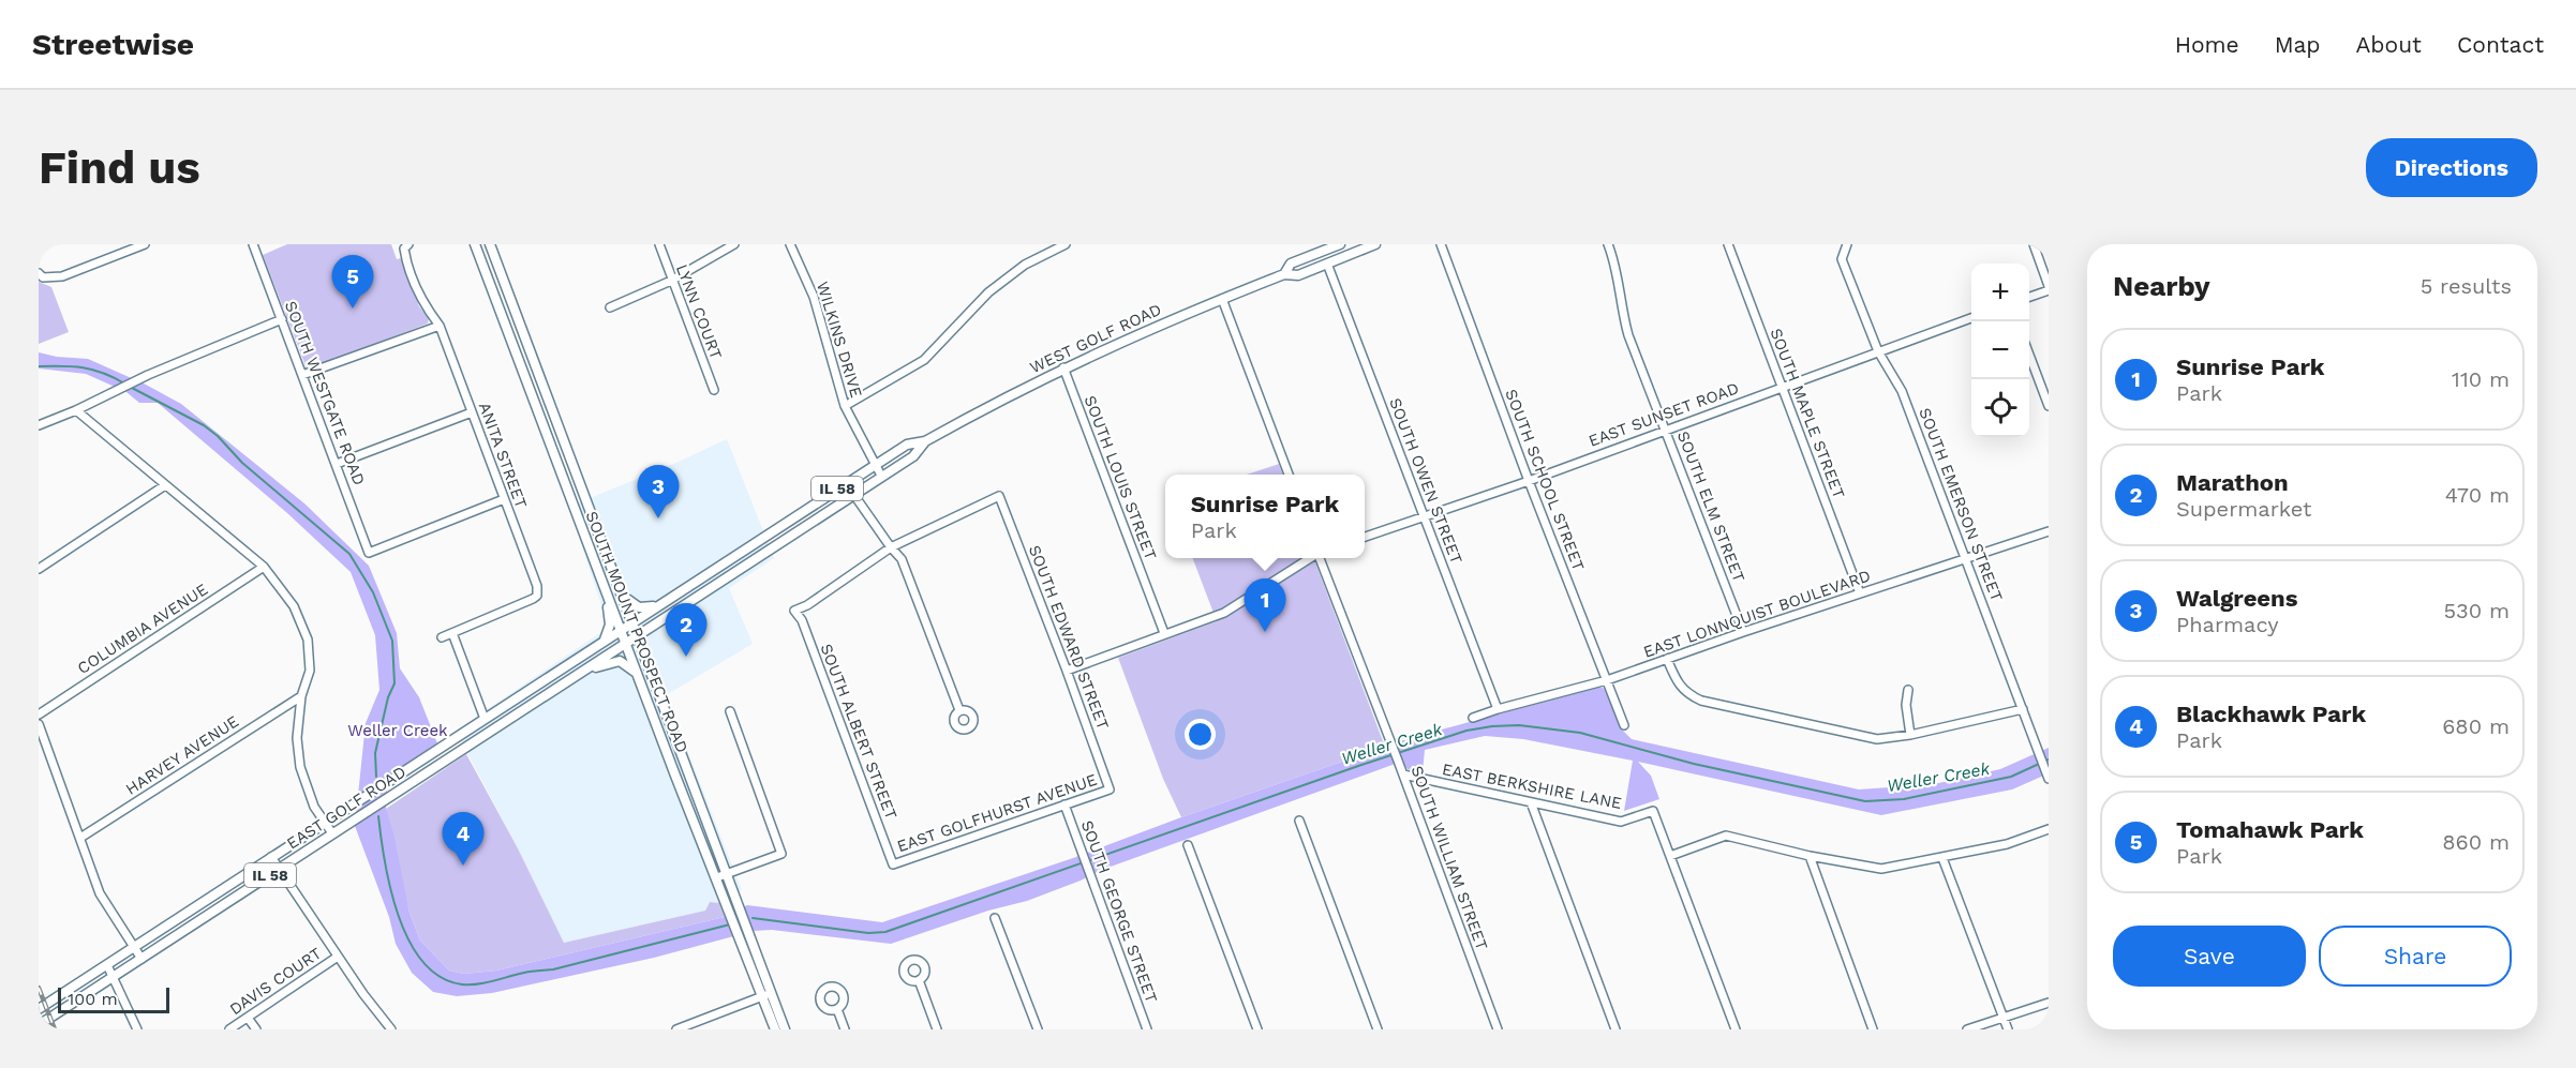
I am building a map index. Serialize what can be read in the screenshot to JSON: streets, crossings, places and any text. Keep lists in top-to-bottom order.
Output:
{
  "streets": {
    "main road": [
      "WEST GOLF ROAD",
      "IL 58",
      "SOUTH MOUNT PROSPECT ROAD",
      "EAST GOLF ROAD"
    ],
    "street": [
      "LYNN COURT",
      "WILKINS DRIVE",
      "SOUTH WESTGATE ROAD",
      "SOUTH MAPLE STREET",
      "EAST SUNSET ROAD",
      "ANITA STREET",
      "SOUTH LOUIS STREET",
      "SOUTH SCHOOL STREET",
      "SOUTH OWEN STREET",
      "SOUTH EMERSON STREET",
      "SOUTH ELM STREET",
      "EAST LONNQUIST BOULEVARD",
      "COLUMBIA AVENUE",
      "SOUTH EDWARD STREET",
      "SOUTH ALBERT STREET",
      "HARVEY AVENUE",
      "EAST BERKSHIRE LANE",
      "EAST GOLFHURST AVENUE",
      "SOUTH WILLIAM STREET",
      "SOUTH GEORGE STREET",
      "DAVIS COURT"
    ]
  },
  "crossings": [
    ["WEST GOLF ROAD", "WILKINS DRIVE"],
    ["WEST GOLF ROAD", "SOUTH LOUIS STREET"],
    ["WEST GOLF ROAD", "SOUTH OWEN STREET"],
    ["WEST GOLF ROAD", "SOUTH MOUNT PROSPECT ROAD"],
    ["WEST GOLF ROAD", "EAST GOLF ROAD"],
    ["SOUTH WESTGATE ROAD", "ANITA STREET"],
    ["SOUTH MAPLE STREET", "EAST SUNSET ROAD"],
    ["SOUTH MAPLE STREET", "EAST LONNQUIST BOULEVARD"],
    ["EAST SUNSET ROAD", "SOUTH SCHOOL STREET"],
    ["EAST SUNSET ROAD", "SOUTH OWEN STREET"],
    ["EAST SUNSET ROAD", "SOUTH EMERSON STREET"],
    ["EAST SUNSET ROAD", "SOUTH ELM STREET"],
    ["SOUTH SCHOOL STREET", "EAST LONNQUIST BOULEVARD"],
    ["SOUTH OWEN STREET", "EAST LONNQUIST BOULEVARD"],
    ["SOUTH EMERSON STREET", "EAST LONNQUIST BOULEVARD"],
    ["SOUTH ELM STREET", "EAST LONNQUIST BOULEVARD"],
    ["SOUTH MOUNT PROSPECT ROAD", "EAST GOLF ROAD"],
    ["SOUTH EDWARD STREET", "SOUTH ALBERT STREET"],
    ["SOUTH EDWARD STREET", "EAST GOLFHURST AVENUE"],
    ["SOUTH ALBERT STREET", "EAST GOLFHURST AVENUE"],
    ["EAST BERKSHIRE LANE", "SOUTH WILLIAM STREET"],
    ["EAST GOLFHURST AVENUE", "SOUTH GEORGE STREET"]
  ],
  "water": ["Weller Creek"],
  "parks": ["Weller Creek"],
  "scale_bar": "100 m",
  "page": {
    "header": "Streetwise",
    "nav": [
      "Home",
      "Map",
      "About",
      "Contact"
    ],
    "buttons": [
      "Directions",
      ["Save", "Share"]
    ],
    "title": "Find us",
    "heading": ["Nearby", "5 results"],
    "pins": [
      "5",
      "3",
      "1",
      "2",
      "4"
    ],
    "map_buttons": ["+", "−"],
    "list": [
      {
        "mark": "1",
        "name": "Sunrise Park",
        "note": "Park",
        "value": "110 m"
      },
      {
        "mark": "2",
        "name": "Marathon",
        "note": "Supermarket",
        "value": "470 m"
      },
      {
        "mark": "3",
        "name": "Walgreens",
        "note": "Pharmacy",
        "value": "530 m"
      },
      {
        "mark": "4",
        "name": "Blackhawk Park",
        "note": "Park",
        "value": "680 m"
      },
      {
        "mark": "5",
        "name": "Tomahawk Park",
        "note": "Park",
        "value": "860 m"
      }
    ],
    "popup": ["Sunrise Park", "Park"],
    "scale": "100 m"
  }
}
